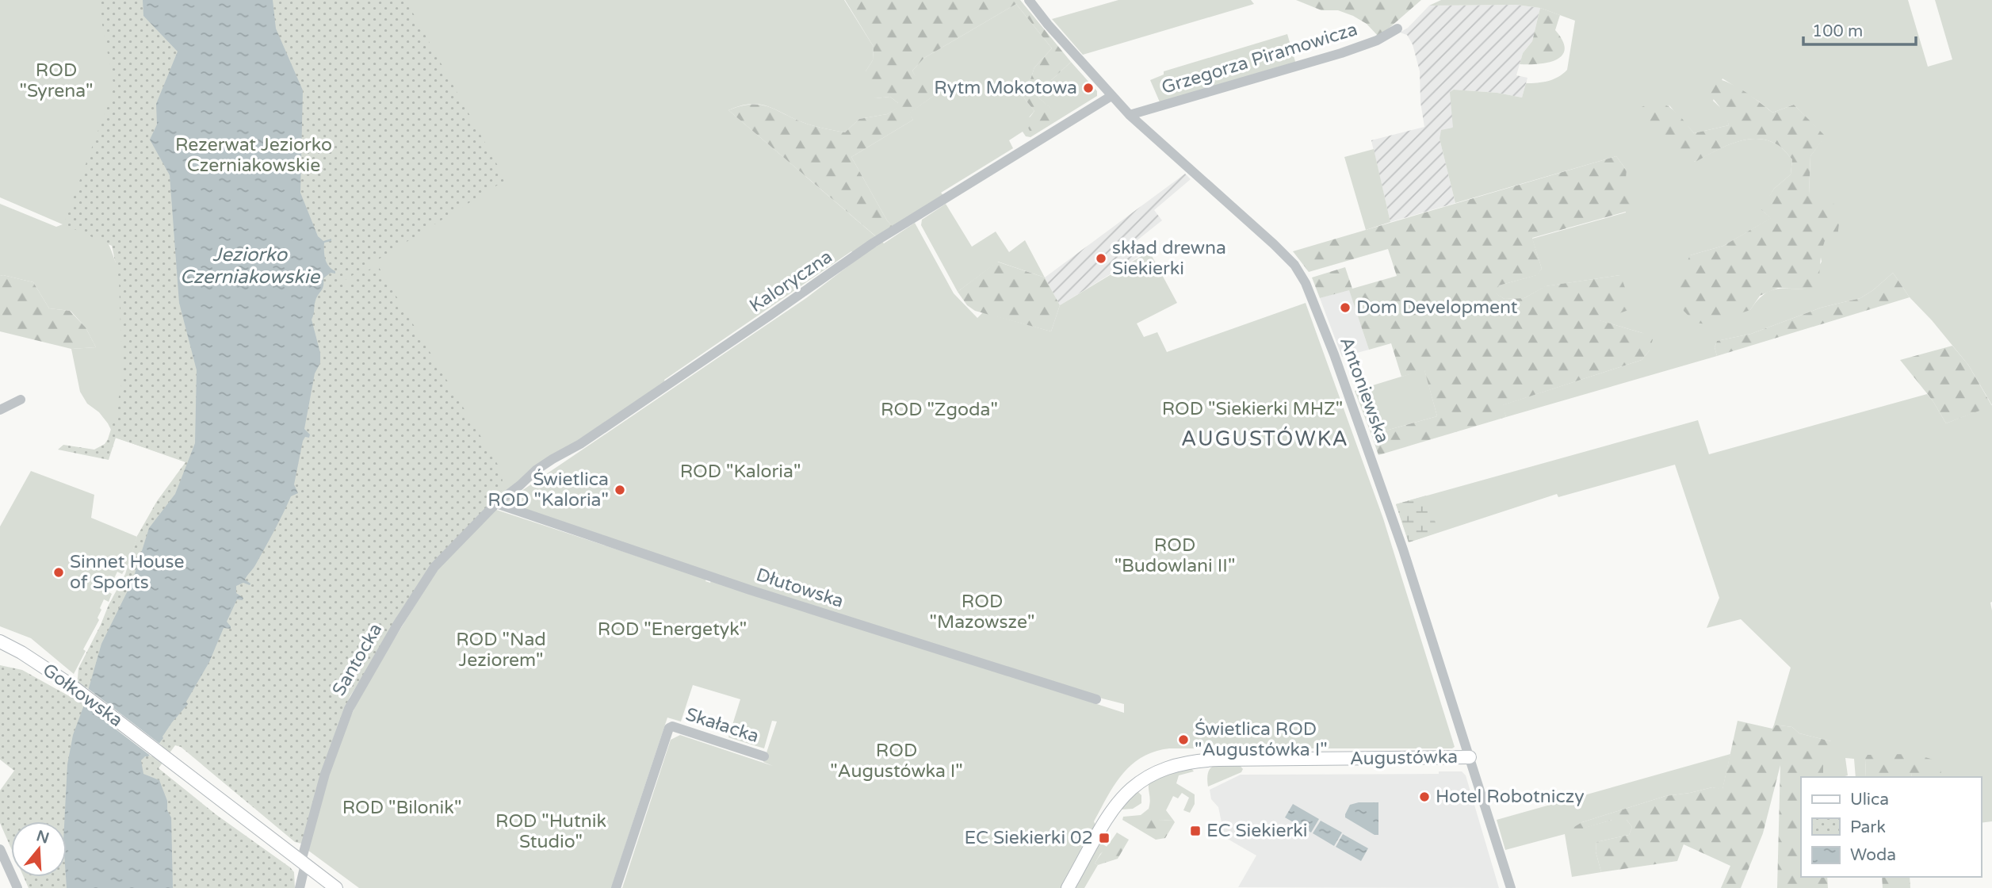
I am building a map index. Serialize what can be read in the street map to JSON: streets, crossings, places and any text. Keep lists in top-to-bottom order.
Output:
{
  "streets": {
    "street": [
      "Grzegorza Piramowicza",
      "Kaloryczna",
      "Antoniewska",
      "Dłutowska",
      "Santocka",
      "Gołkowska",
      "Skałacka",
      "Augustówka"
    ]
  },
  "crossings": [
    ["Grzegorza Piramowicza", "Antoniewska"],
    ["Kaloryczna", "Antoniewska"],
    ["Kaloryczna", "Dłutowska"],
    ["Kaloryczna", "Santocka"],
    ["Antoniewska", "Augustówka"],
    ["Dłutowska", "Santocka"],
    ["Santocka", "Gołkowska"]
  ],
  "districts": ["AUGUSTÓWKA"],
  "water": ["Jeziorko Czerniakowskie"],
  "parks": [
    "ROD \"Syrena\"",
    "Rezerwat Jeziorko Czerniakowskie",
    "ROD \"Siekierki MHZ\"",
    "ROD \"Zgoda\"",
    "ROD \"Kaloria\"",
    "ROD \"Budowlani II\"",
    "ROD \"Mazowsze\"",
    "ROD \"Energetyk\"",
    "ROD \"Nad Jeziorem\"",
    "ROD \"Augustówka I\"",
    "ROD \"Bilonik\"",
    "ROD \"Hutnik Studio\""
  ],
  "places": {
    "other": [
      "Rytm Mokotowa",
      "skład drewna Siekierki",
      "Dom Development",
      "Świetlica ROD \"Kaloria\"",
      "Sinnet House of Sports",
      "Świetlica ROD \"Augustówka I\"",
      "Hotel Robotniczy"
    ],
    "transit": ["EC Siekierki", "EC Siekierki 02"]
  },
  "legend": ["Ulica", "Park", "Woda"],
  "scale_bar": "100 m",
  "north": "top"
}
